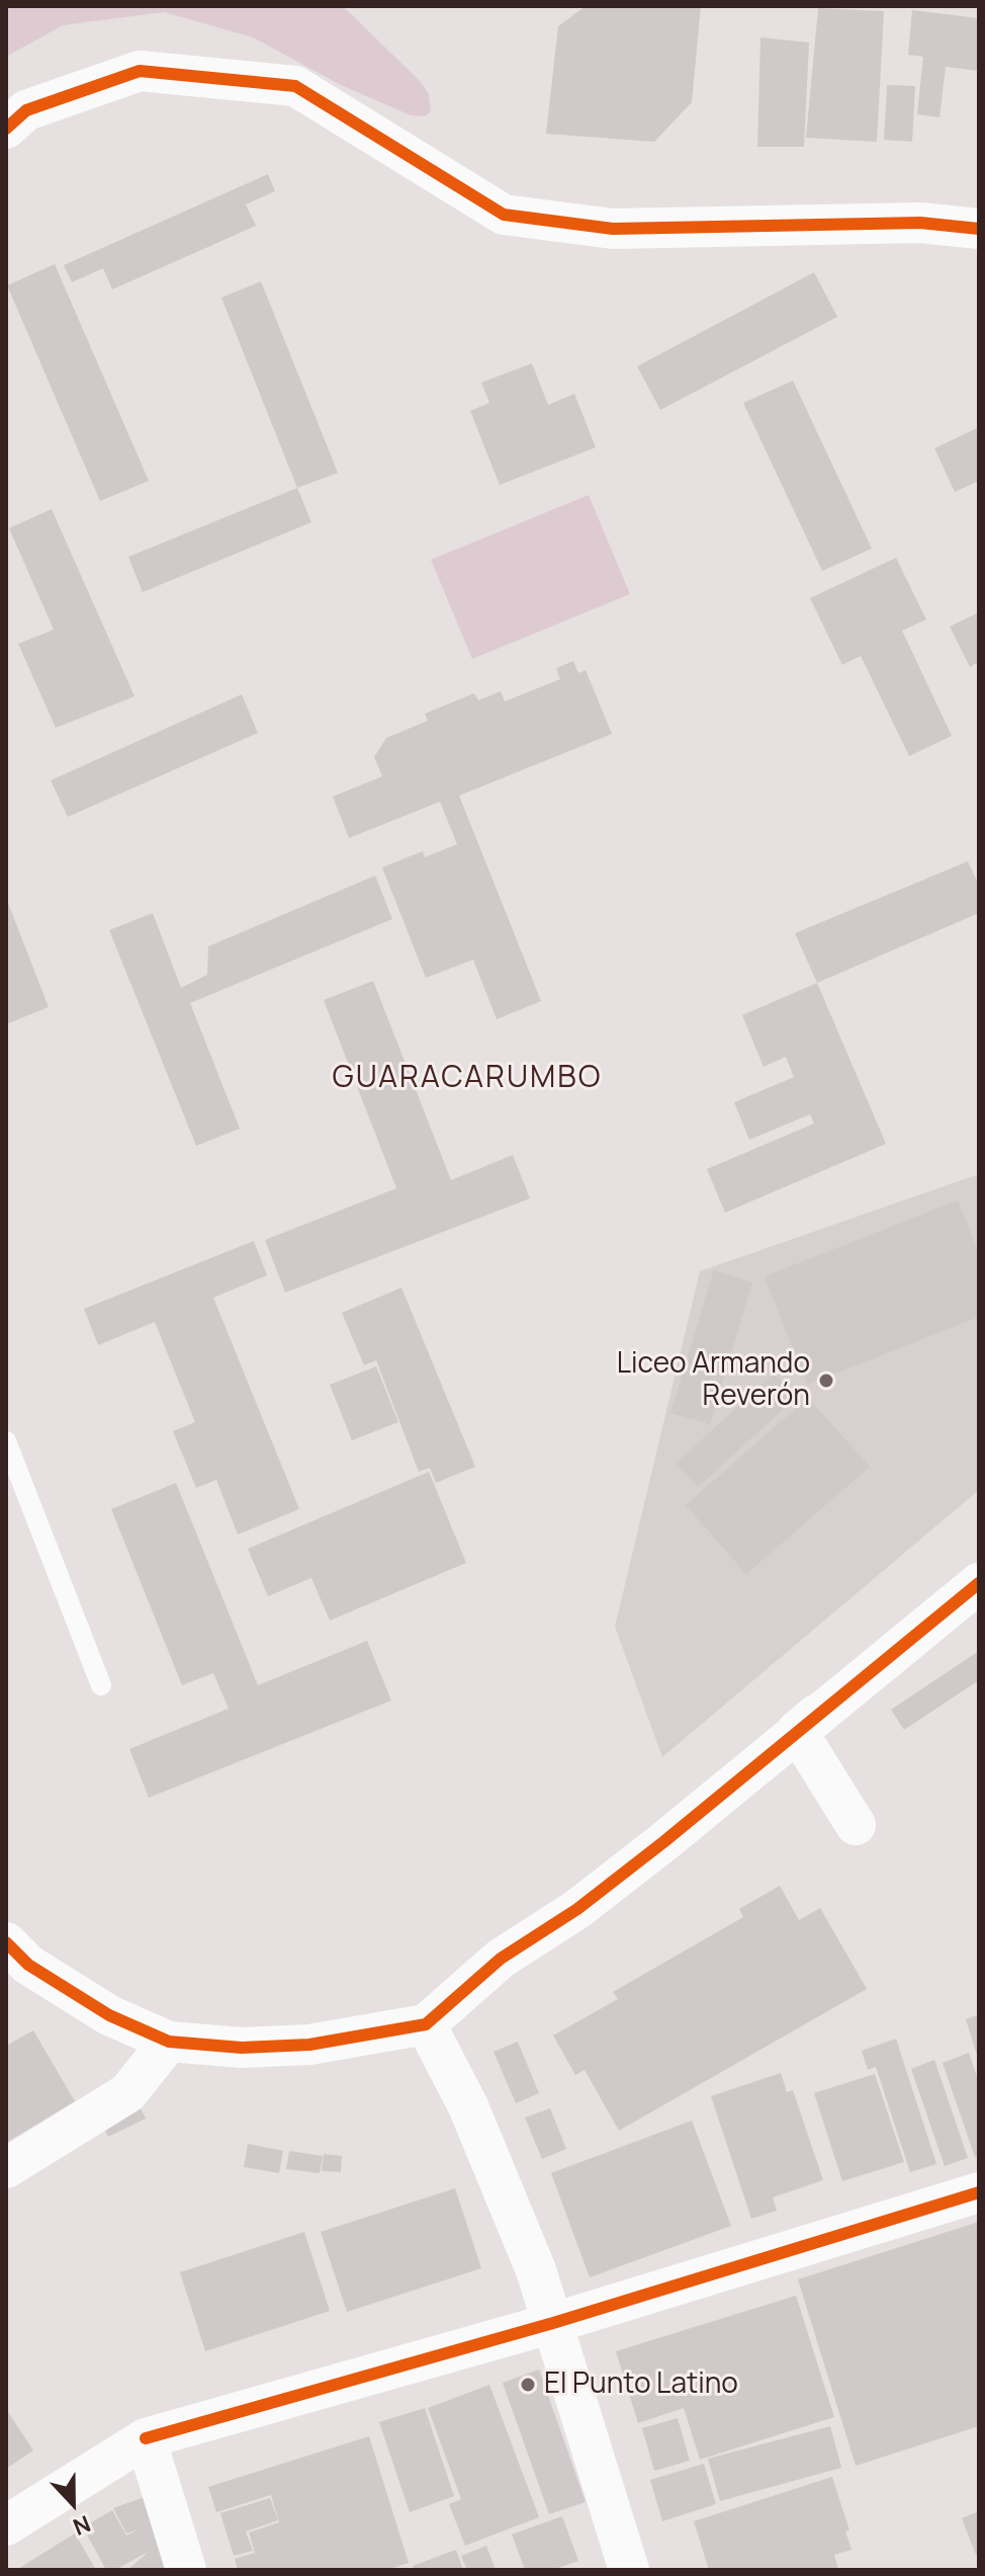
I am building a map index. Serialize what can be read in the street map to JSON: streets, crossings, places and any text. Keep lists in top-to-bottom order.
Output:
{
  "districts": ["GUARACARUMBO"],
  "places": ["Liceo Armando Reverón", "El Punto Latino"],
  "north": "bottom"
}
